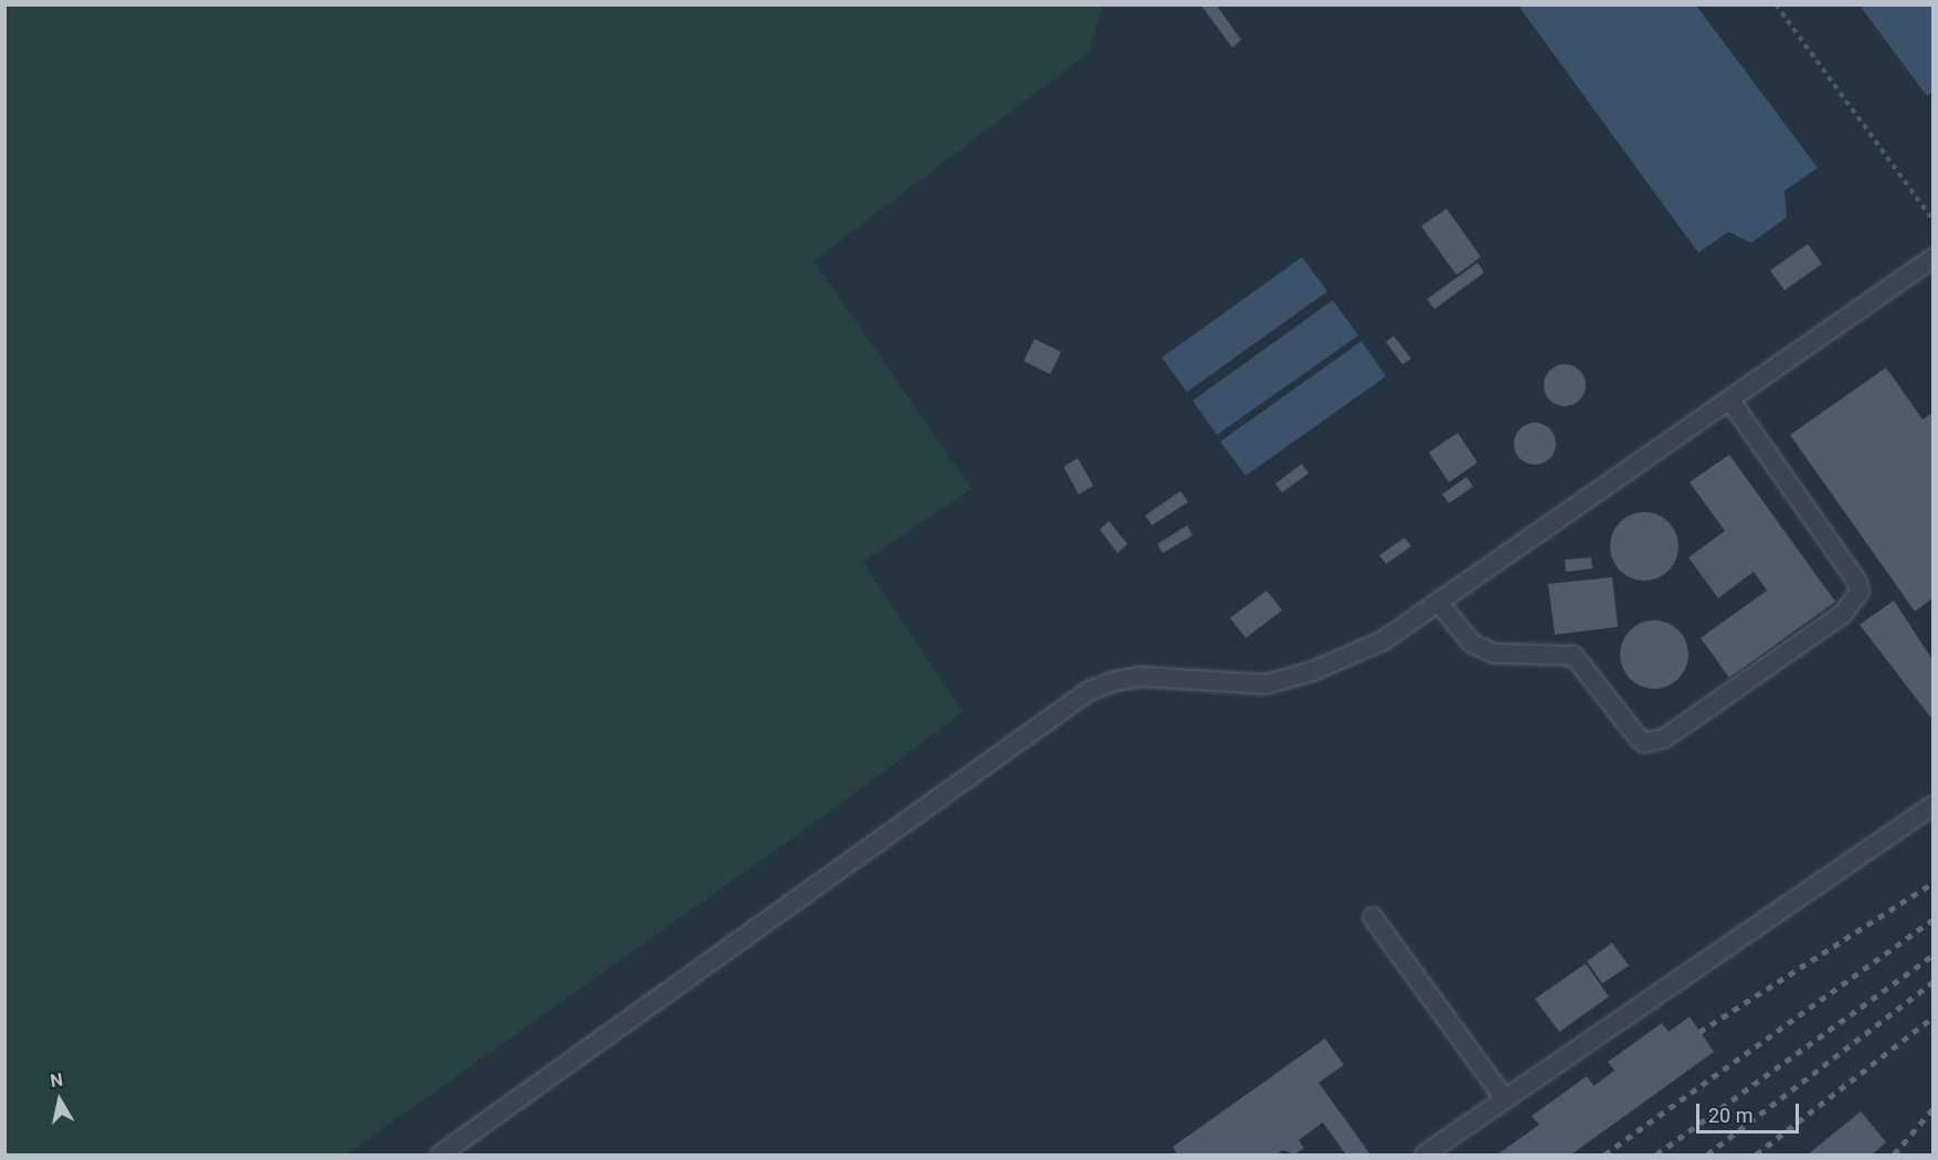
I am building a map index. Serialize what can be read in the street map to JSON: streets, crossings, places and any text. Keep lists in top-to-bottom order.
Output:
{
  "scale_bar": "20 m",
  "north": "top"
}
